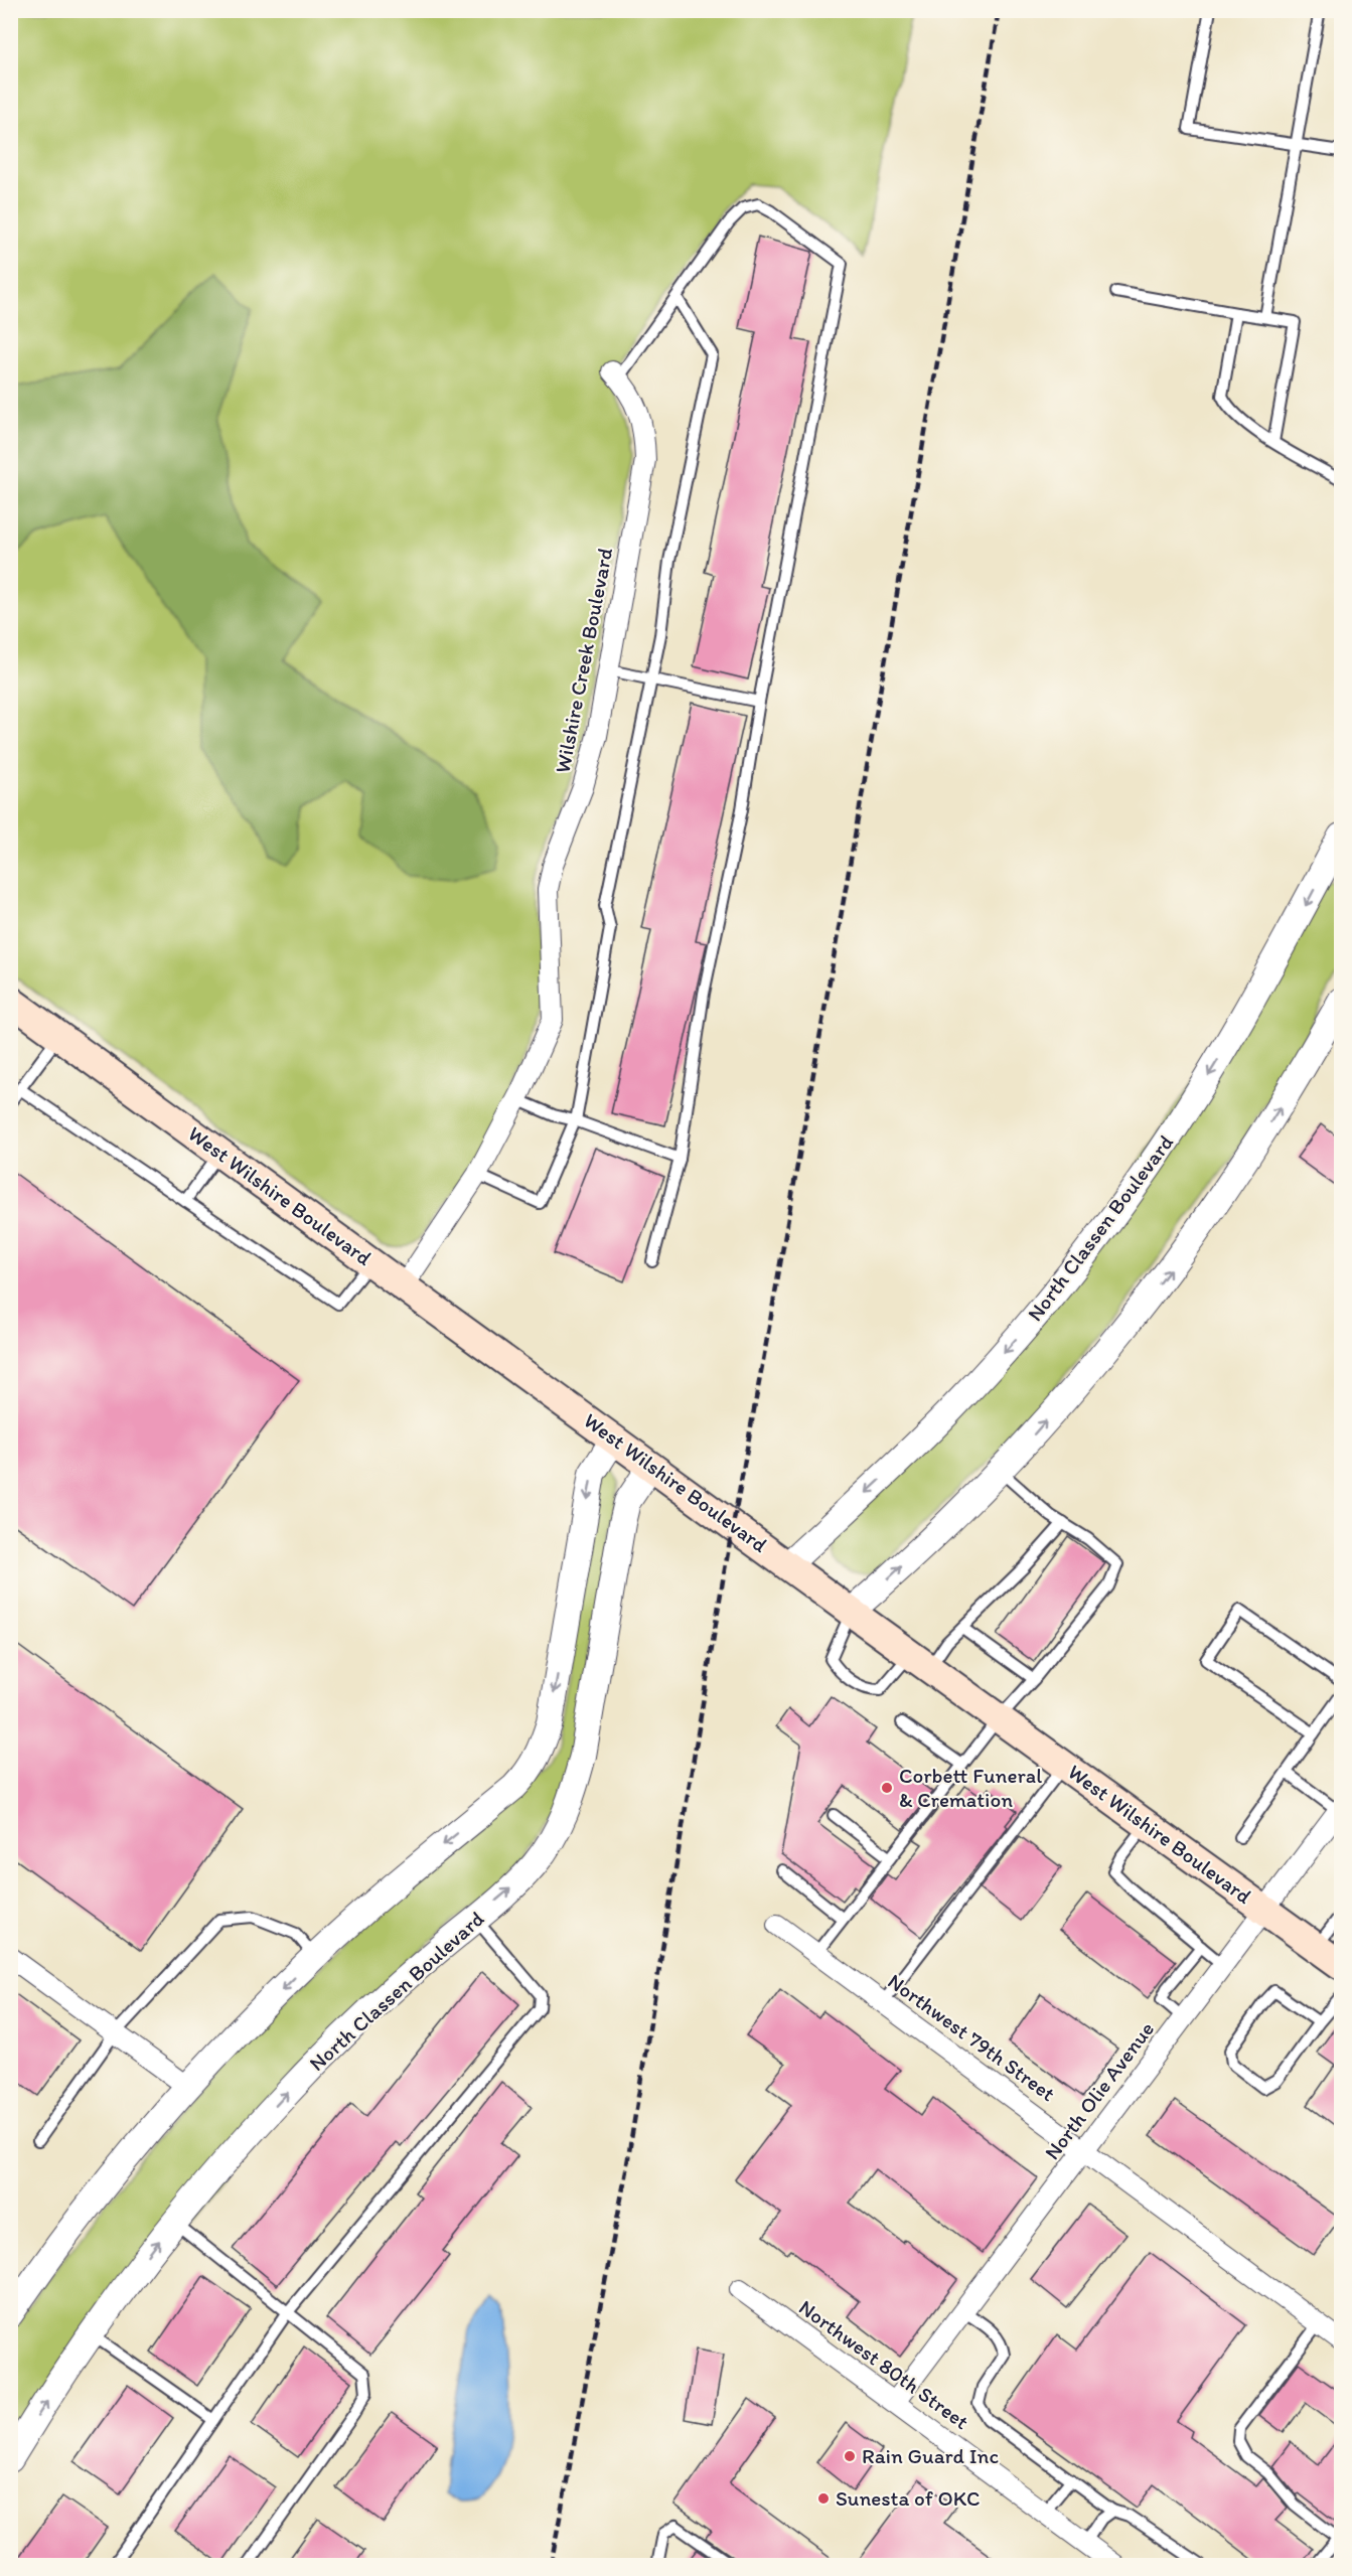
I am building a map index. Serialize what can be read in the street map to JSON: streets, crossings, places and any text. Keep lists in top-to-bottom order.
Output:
{
  "streets": {
    "main road": ["West Wilshire Boulevard"],
    "street": [
      "Wilshire Creek Boulevard",
      "North Classen Boulevard",
      "Northwest 79th Street",
      "North Olie Avenue",
      "Northwest 80th Street"
    ]
  },
  "crossings": [
    ["Wilshire Creek Boulevard", "West Wilshire Boulevard"],
    ["West Wilshire Boulevard", "North Classen Boulevard"],
    ["West Wilshire Boulevard", "North Olie Avenue"],
    ["Northwest 79th Street", "North Olie Avenue"],
    ["North Olie Avenue", "Northwest 80th Street"]
  ],
  "places": ["Corbett Funeral & Cremation", "Rain Guard Inc", "Sunesta of OKC"]
}
